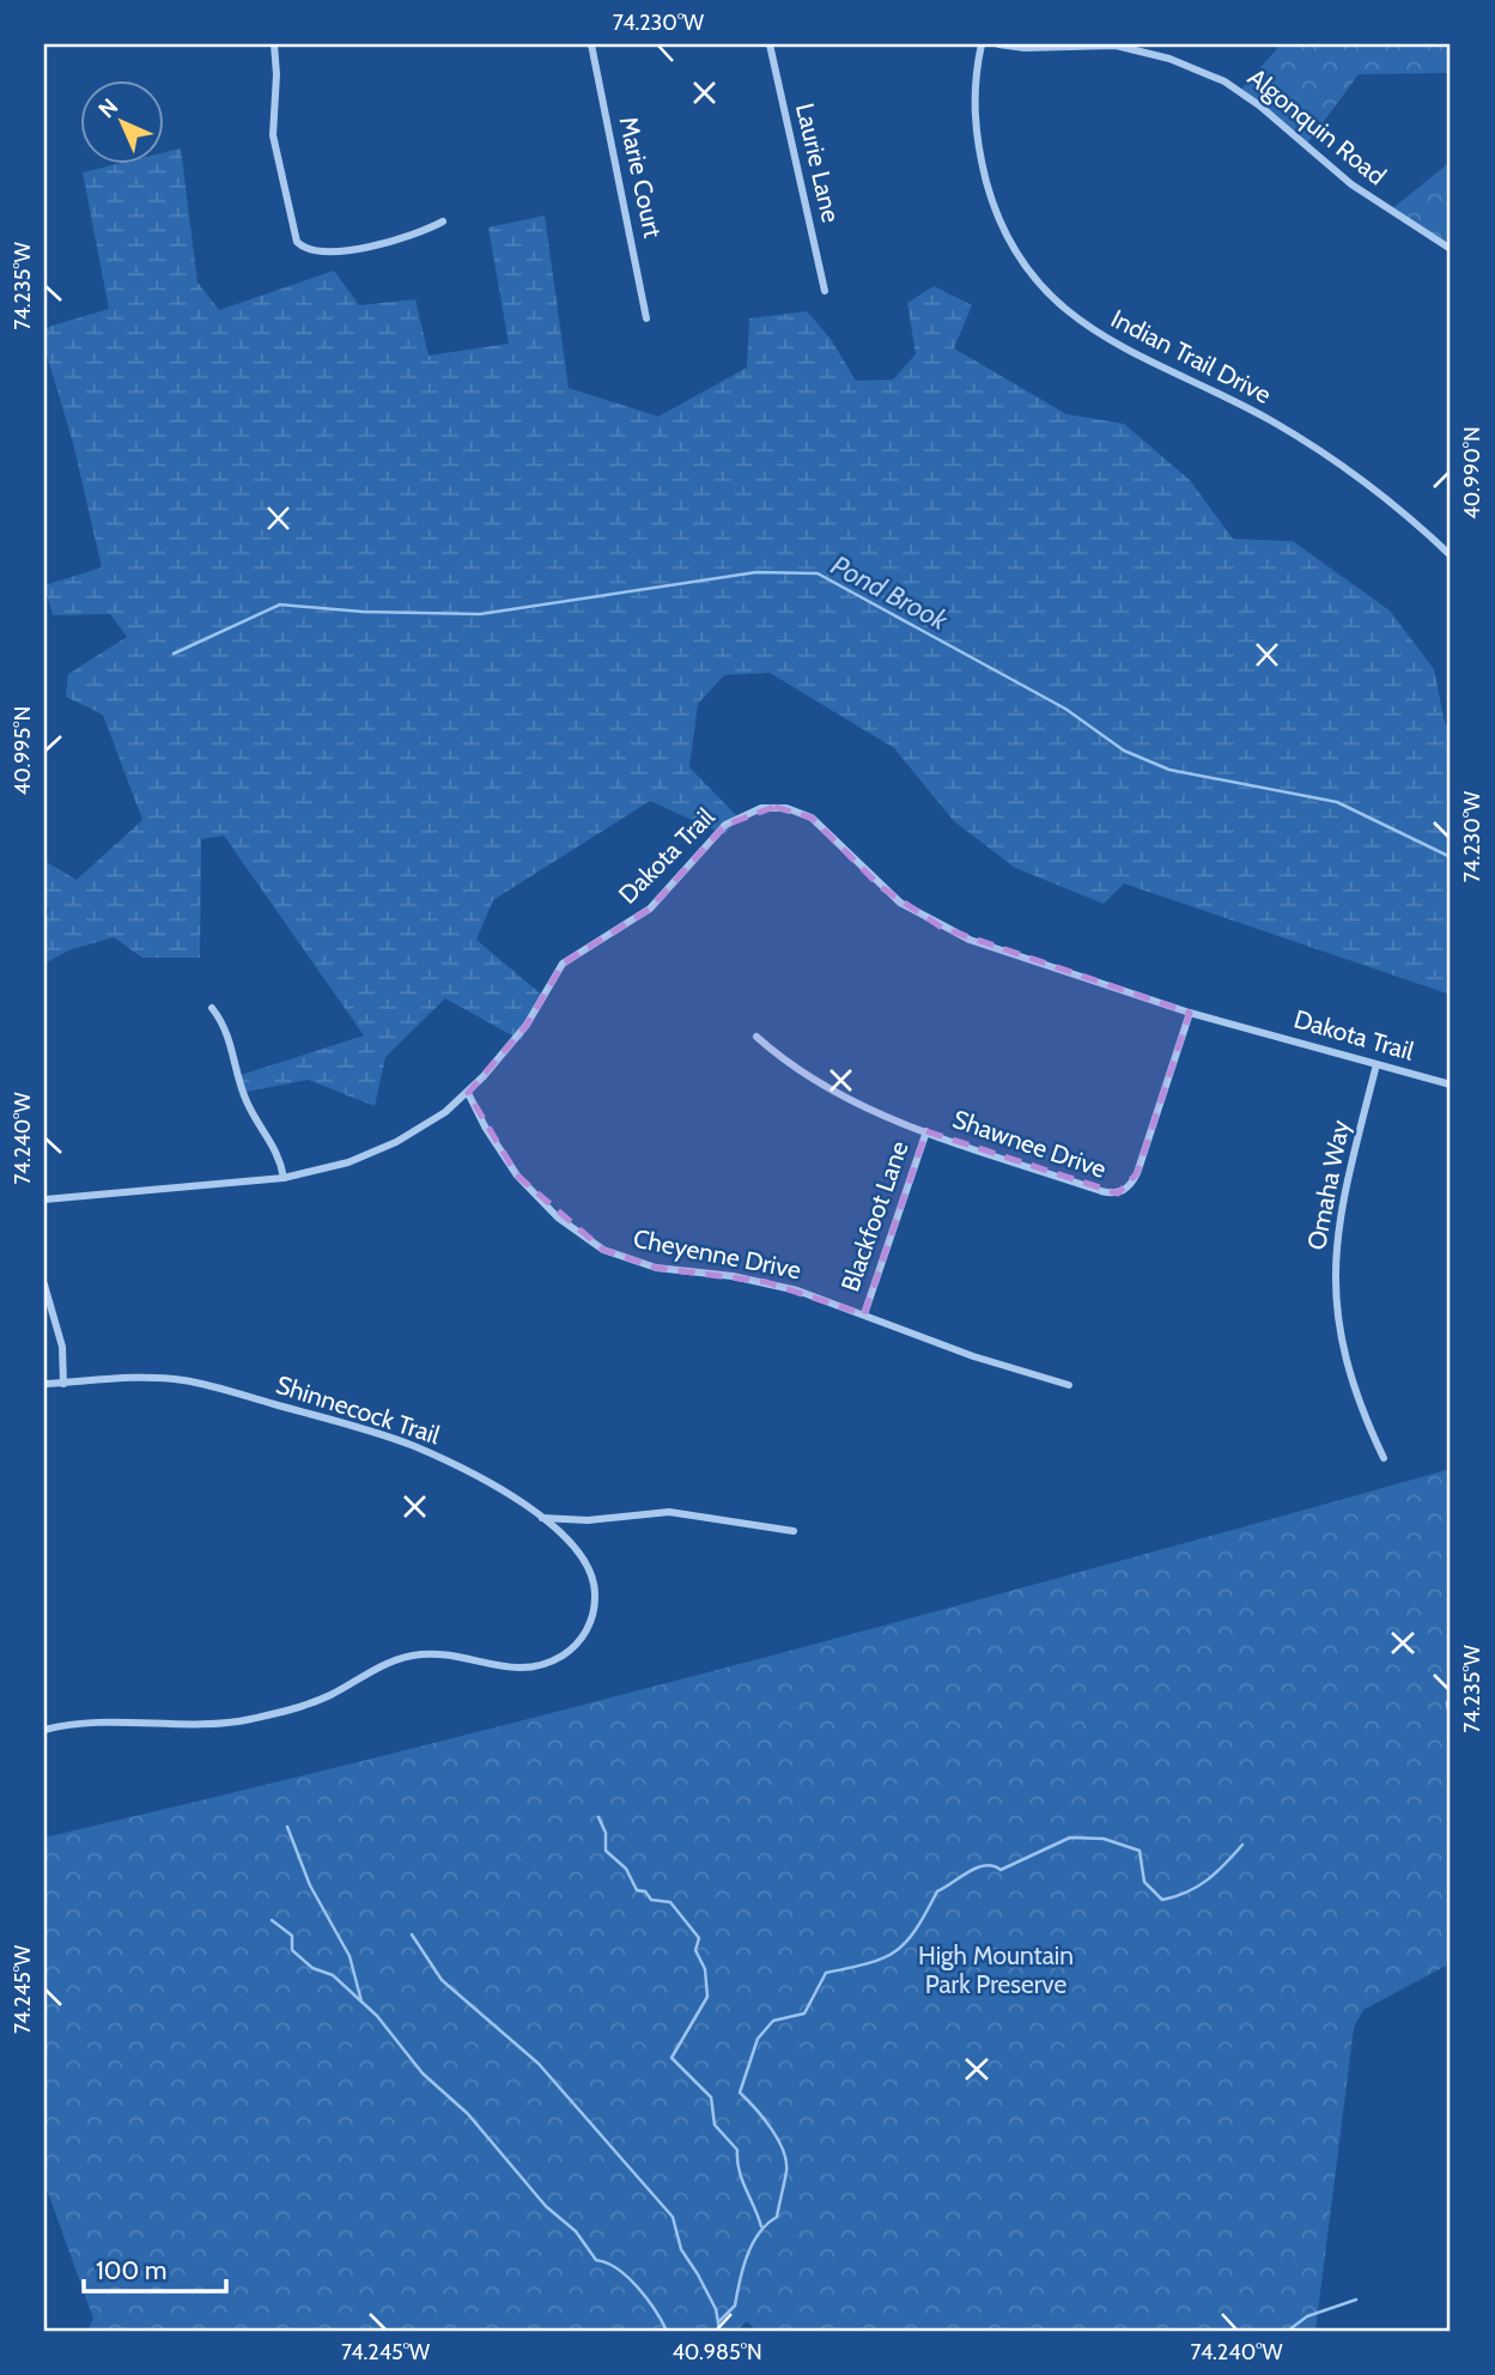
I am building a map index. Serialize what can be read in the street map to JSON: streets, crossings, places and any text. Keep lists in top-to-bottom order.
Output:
{
  "streets": {
    "street": [
      "Algonquin Road",
      "Laurie Lane",
      "Marie Court",
      "Indian Trail Drive",
      "Dakota Trail",
      "Shawnee Drive",
      "Omaha Way",
      "Blackfoot Lane",
      "Cheyenne Drive",
      "Shinnecock Trail"
    ]
  },
  "crossings": [
    ["Dakota Trail", "Shawnee Drive"],
    ["Dakota Trail", "Omaha Way"],
    ["Dakota Trail", "Cheyenne Drive"],
    ["Shawnee Drive", "Blackfoot Lane"],
    ["Blackfoot Lane", "Cheyenne Drive"]
  ],
  "water": ["Pond Brook"],
  "parks": ["High Mountain Park Preserve"],
  "scale_bar": "100 m",
  "north": "top left",
  "coordinates": [
    "74.230°W",
    "74.235°W",
    "40.990°N",
    "40.995°N",
    "74.240°W",
    "74.245°W",
    "40.985°N"
  ]
}
